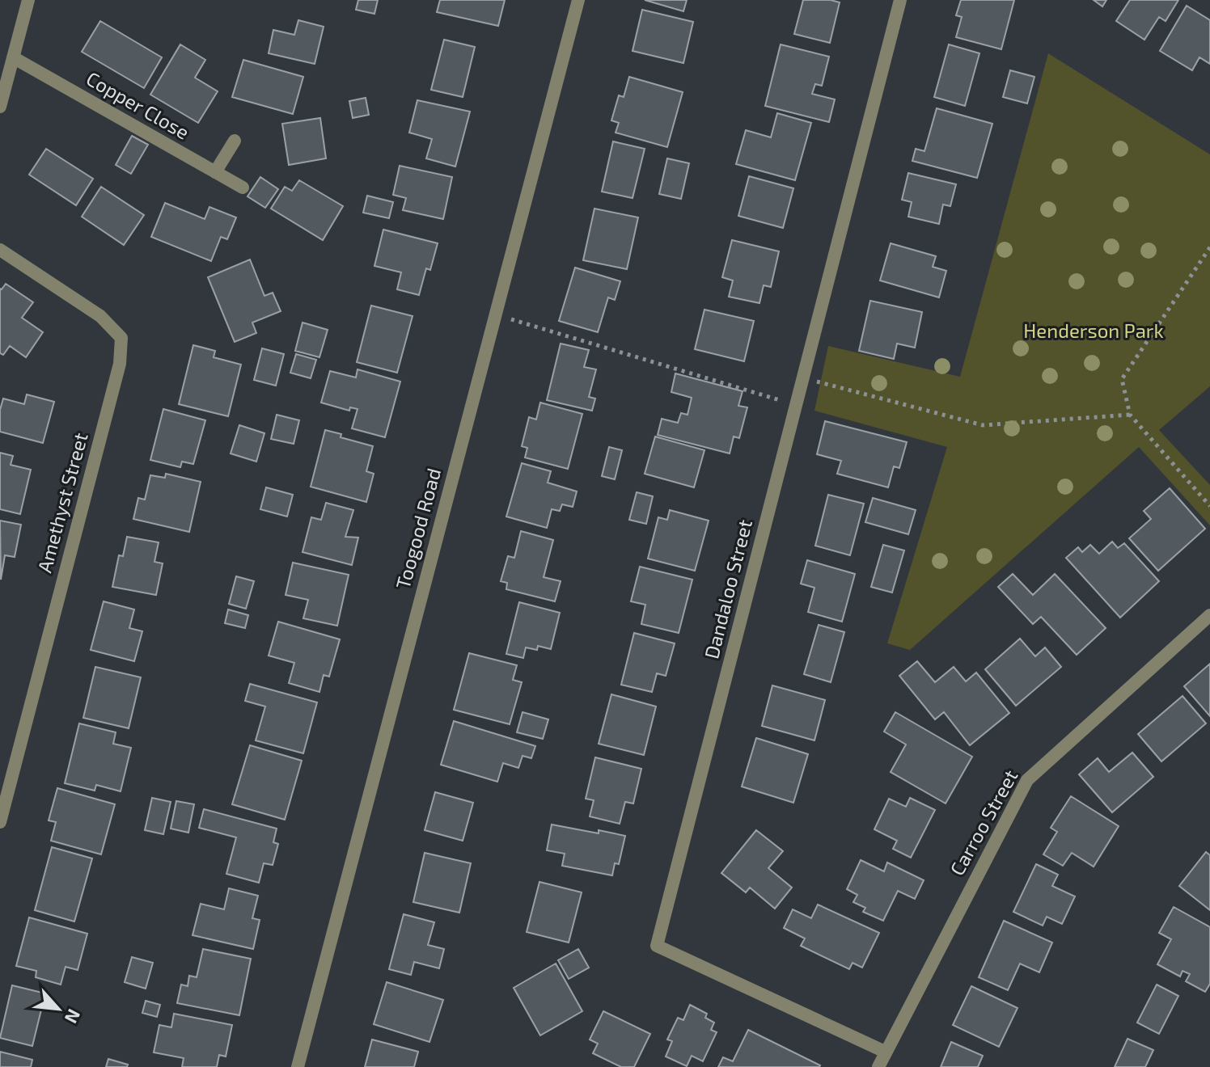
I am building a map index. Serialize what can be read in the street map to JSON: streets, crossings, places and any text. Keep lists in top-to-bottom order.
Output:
{
  "streets": {
    "street": [
      "Copper Close",
      "Amethyst Street",
      "Toogood Road",
      "Dandaloo Street",
      "Carroo Street"
    ]
  },
  "crossings": [
    ["Dandaloo Street", "Carroo Street"]
  ],
  "parks": ["Henderson Park"],
  "north": "bottom right"
}
